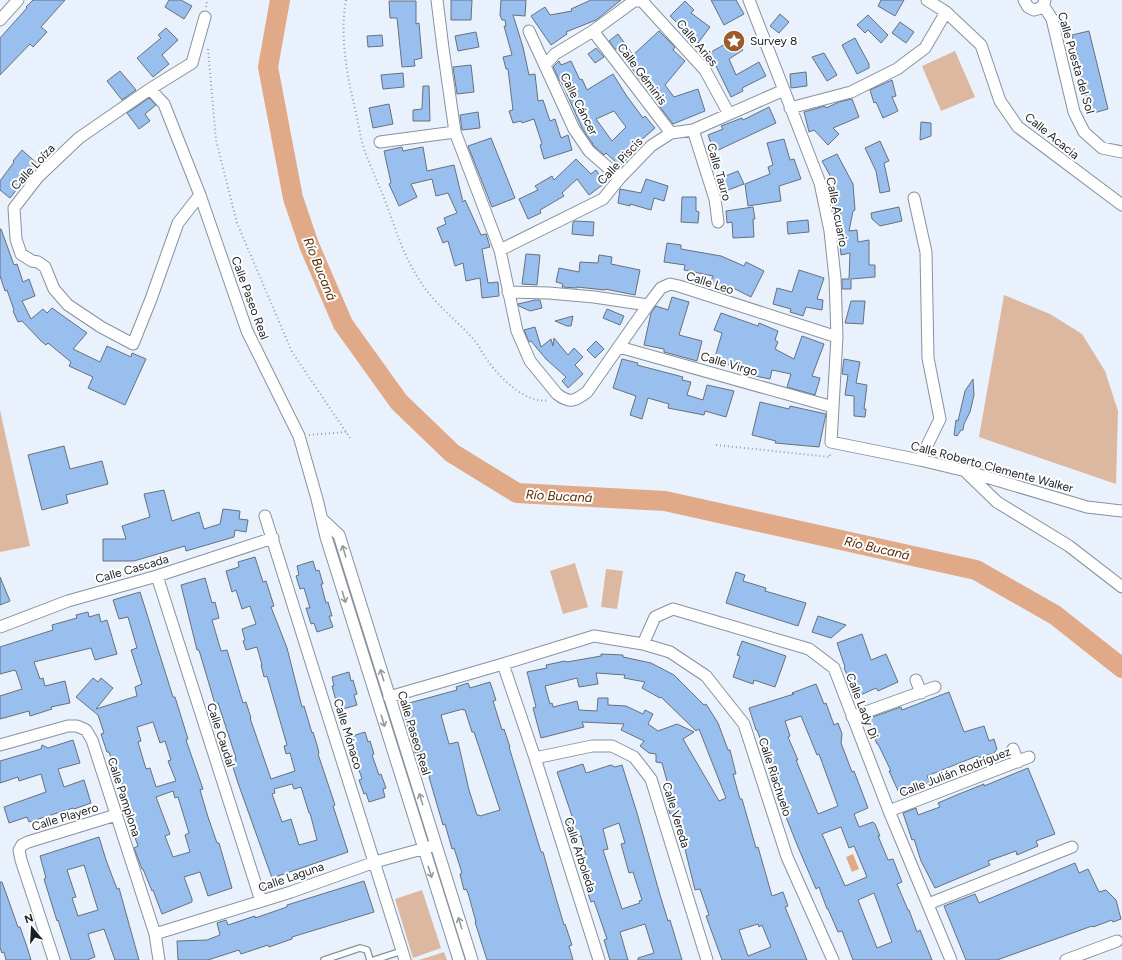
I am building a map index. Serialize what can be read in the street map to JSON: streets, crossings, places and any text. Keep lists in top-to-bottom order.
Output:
{
  "streets": {
    "street": [
      "Calle Aries",
      "Calle Puesta del Sol",
      "Calle Géminis",
      "Calle Cáncer",
      "Calle Acacia",
      "Calle Piscis",
      "Calle Loíza",
      "Calle Tauro",
      "Calle Acuario",
      "Calle Leo",
      "Calle Paseo Real",
      "Calle Virgo",
      "Calle Roberto Clemente Walker",
      "Calle Cascada",
      "Calle Lady Di",
      "Calle Mónaco",
      "Calle Caudal",
      "Calle Julián Rodríguez",
      "Calle Riachuelo",
      "Calle Pamplona",
      "Calle Vereda",
      "Calle Playero",
      "Calle Arboleda",
      "Calle Laguna"
    ]
  },
  "crossings": [
    ["Calle Aries", "Calle Géminis"],
    ["Calle Aries", "Calle Piscis"],
    ["Calle Géminis", "Calle Piscis"],
    ["Calle Cáncer", "Calle Piscis"],
    ["Calle Piscis", "Calle Tauro"],
    ["Calle Piscis", "Calle Acuario"],
    ["Calle Loíza", "Calle Paseo Real"],
    ["Calle Acuario", "Calle Leo"],
    ["Calle Acuario", "Calle Virgo"],
    ["Calle Acuario", "Calle Roberto Clemente Walker"],
    ["Calle Leo", "Calle Virgo"],
    ["Calle Paseo Real", "Calle Riachuelo"],
    ["Calle Paseo Real", "Calle Laguna"],
    ["Calle Cascada", "Calle Mónaco"],
    ["Calle Cascada", "Calle Caudal"],
    ["Calle Lady Di", "Calle Julián Rodríguez"],
    ["Calle Lady Di", "Calle Riachuelo"],
    ["Calle Mónaco", "Calle Laguna"],
    ["Calle Caudal", "Calle Laguna"],
    ["Calle Riachuelo", "Calle Arboleda"],
    ["Calle Pamplona", "Calle Playero"],
    ["Calle Pamplona", "Calle Laguna"],
    ["Calle Vereda", "Calle Arboleda"]
  ],
  "water": ["Río Bucaná"],
  "places": {
    "place": ["Survey 8"]
  },
  "north": "top"
}
